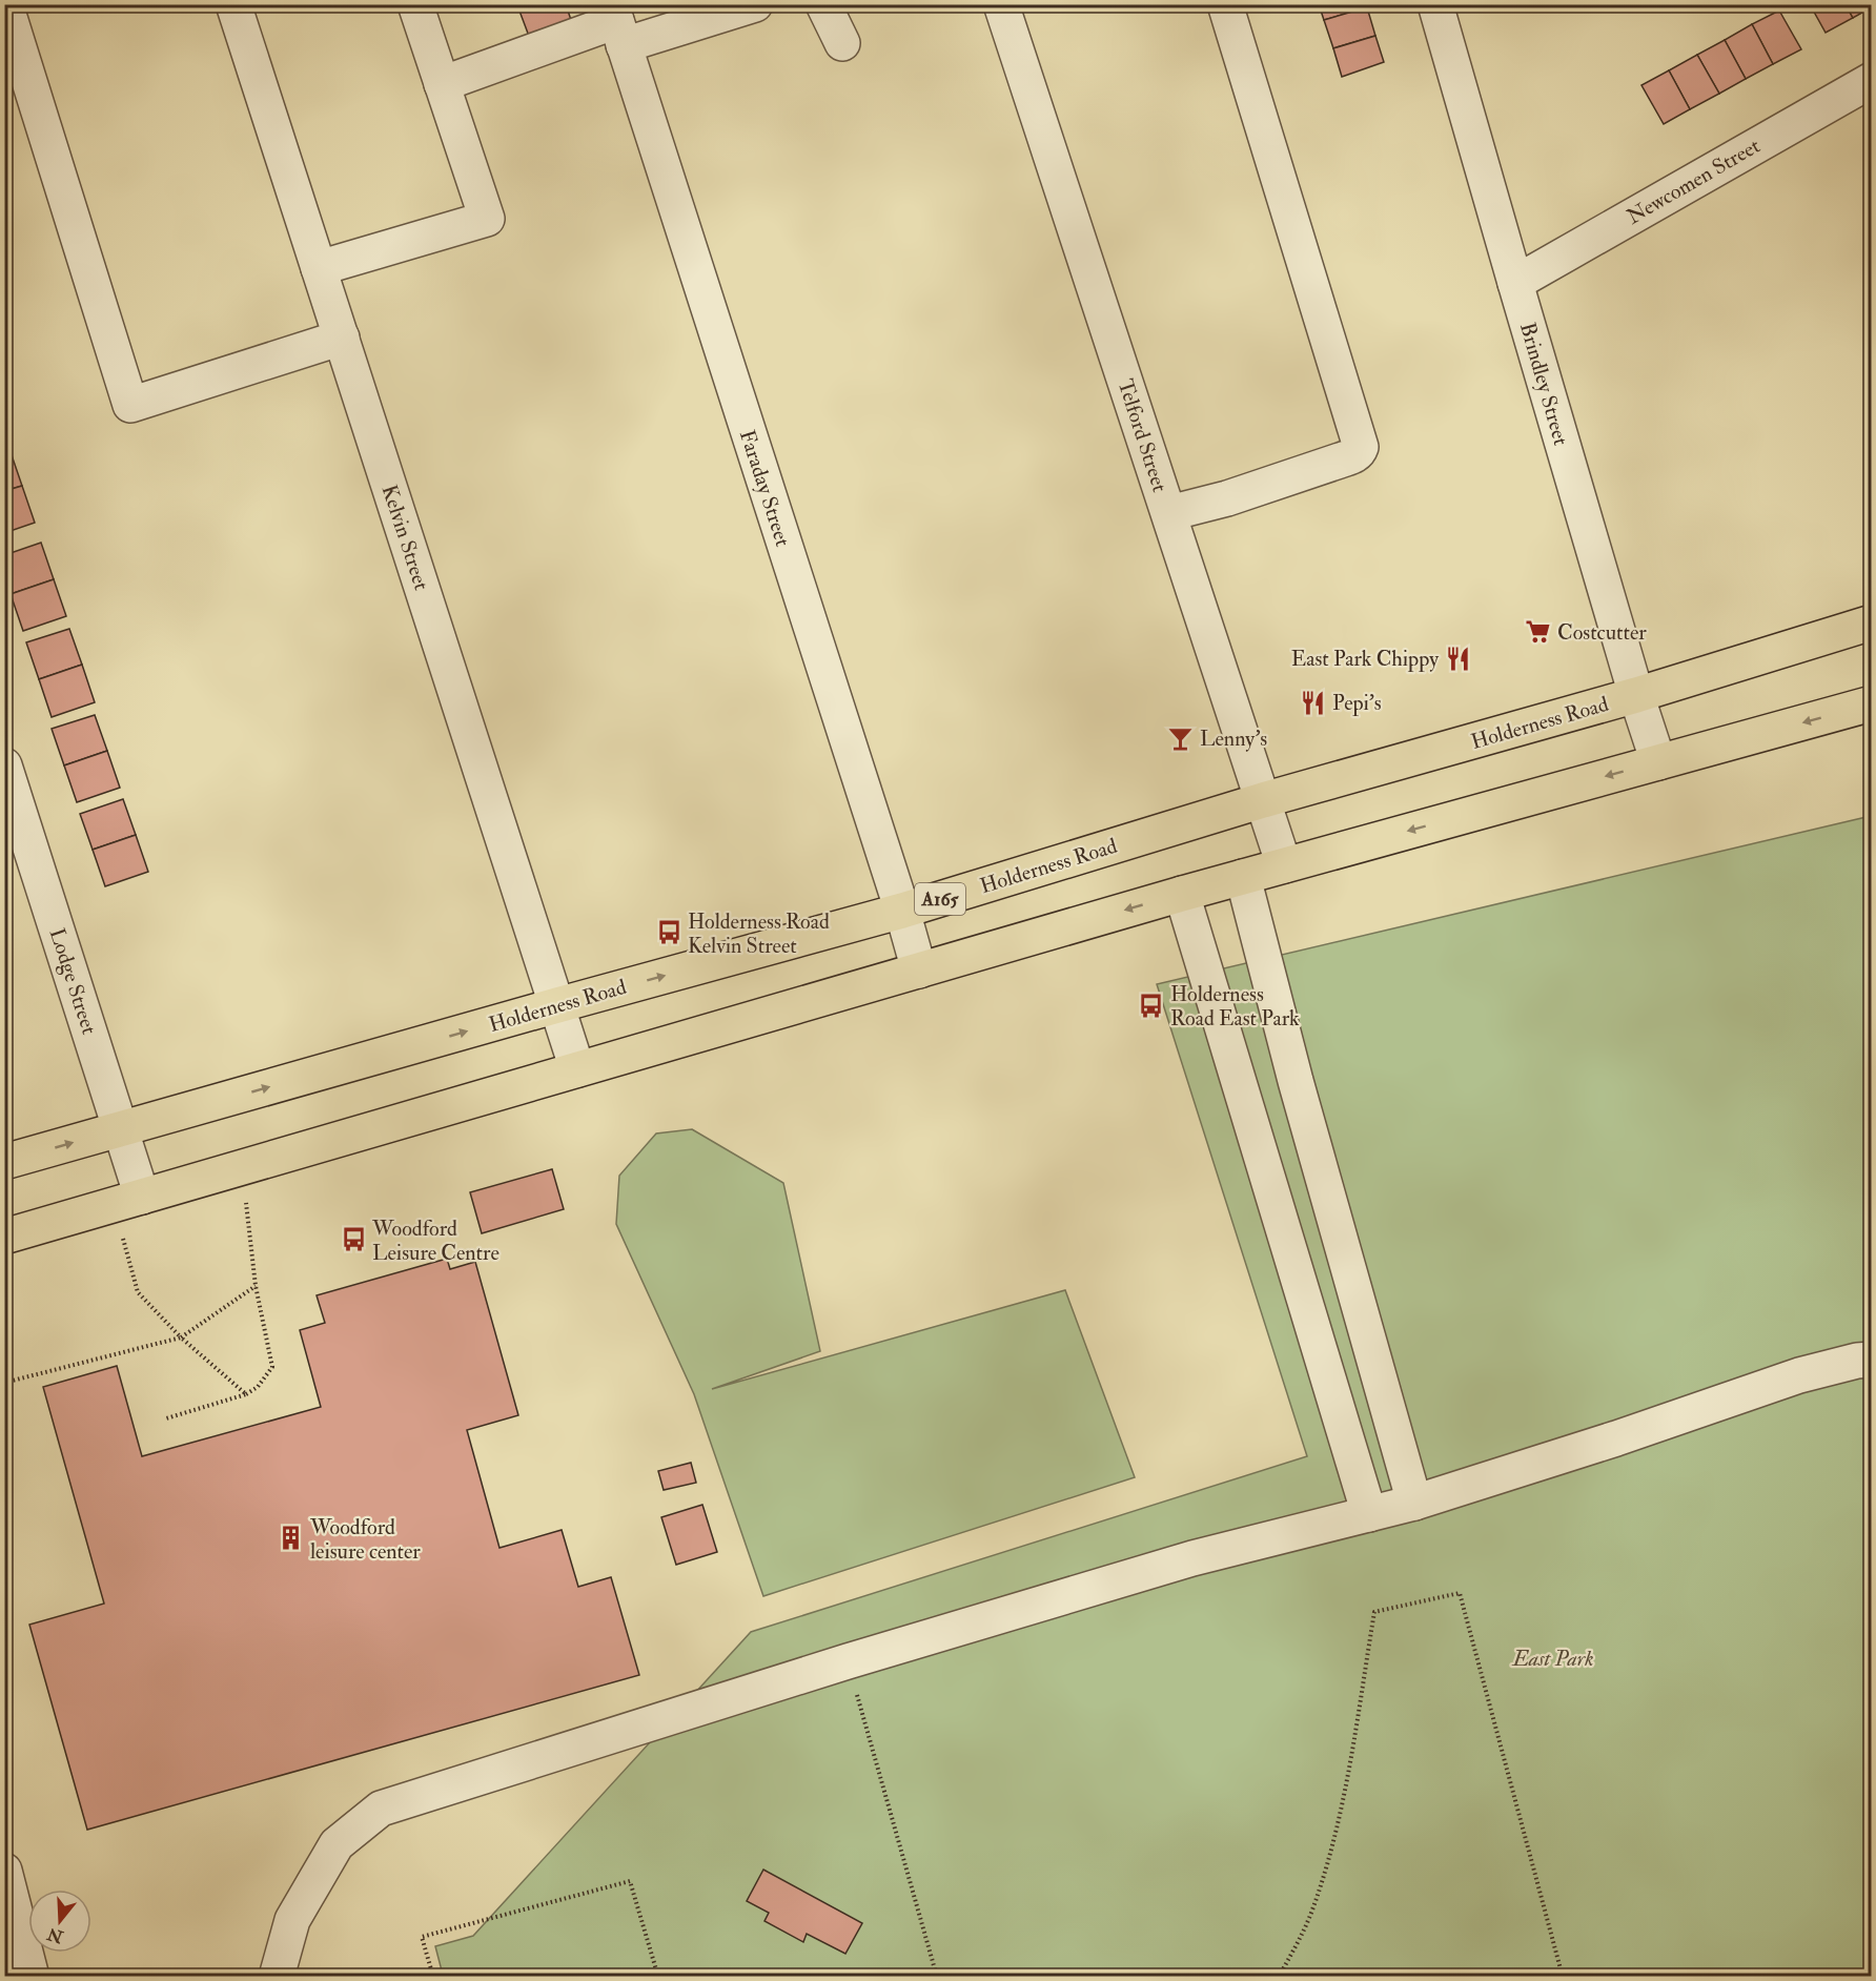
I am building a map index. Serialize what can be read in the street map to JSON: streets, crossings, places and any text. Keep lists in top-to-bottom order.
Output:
{
  "streets": {
    "highway": ["Holderness Road", "A165"],
    "street": [
      "Newcomen Street",
      "Brindley Street",
      "Telford Street",
      "Faraday Street",
      "Kelvin Street",
      "Lodge Street"
    ]
  },
  "crossings": [
    ["Newcomen Street", "Brindley Street"],
    ["Brindley Street", "Holderness Road"],
    ["Telford Street", "Holderness Road"],
    ["Faraday Street", "Holderness Road"],
    ["Kelvin Street", "Holderness Road"],
    ["Holderness Road", "Lodge Street"]
  ],
  "parks": ["East Park"],
  "places": {
    "supermarket": ["Costcutter"],
    "restaurant": ["East Park Chippy", "Pepi's"],
    "bar": ["Lenny's"],
    "bus stop": ["Holderness Road Kelvin Street", "Holderness Road East Park", "Woodford Leisure Centre"],
    "building": ["Woodford leisure center"]
  },
  "north": "bottom"
}
